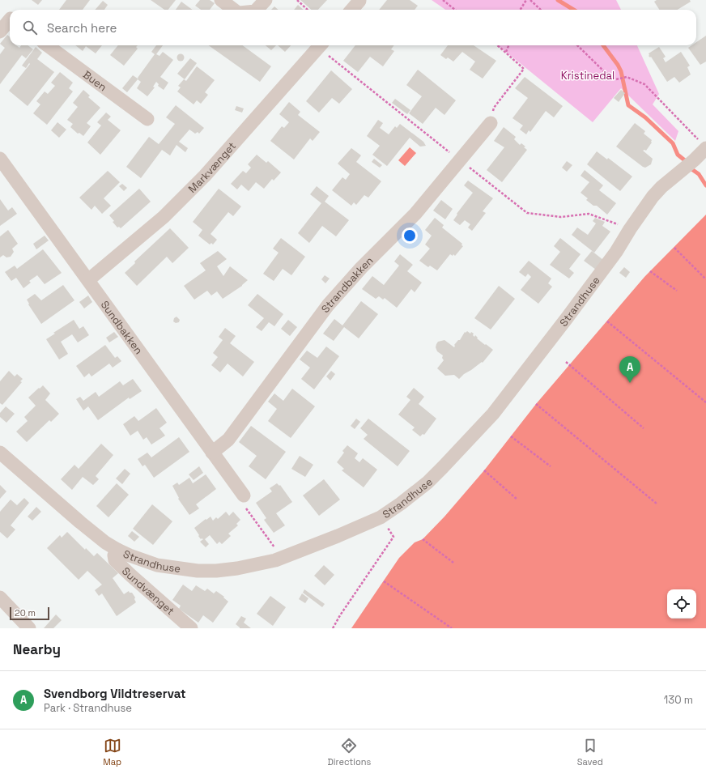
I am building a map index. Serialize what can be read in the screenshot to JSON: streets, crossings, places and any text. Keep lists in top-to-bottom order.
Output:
{
  "streets": {
    "street": [
      "Buen",
      "Markvænget",
      "Strandbakken",
      "Strandhuse",
      "Sundbakken",
      "Sundvænget"
    ]
  },
  "crossings": [
    ["Markvænget", "Sundbakken"],
    ["Strandbakken", "Sundbakken"],
    ["Strandhuse", "Sundvænget"]
  ],
  "parks": ["Kristinedal"],
  "scale_bar": "20 m",
  "page": {
    "search": "Search here",
    "pins": "A",
    "scale": "20 m",
    "heading": "Nearby",
    "list": [
      {
        "mark": "A",
        "name": "Svendborg Vildtreservat",
        "note": "Park · Strandhuse",
        "value": "130 m"
      }
    ],
    "nav": ["Map", "Directions", "Saved"]
  }
}
